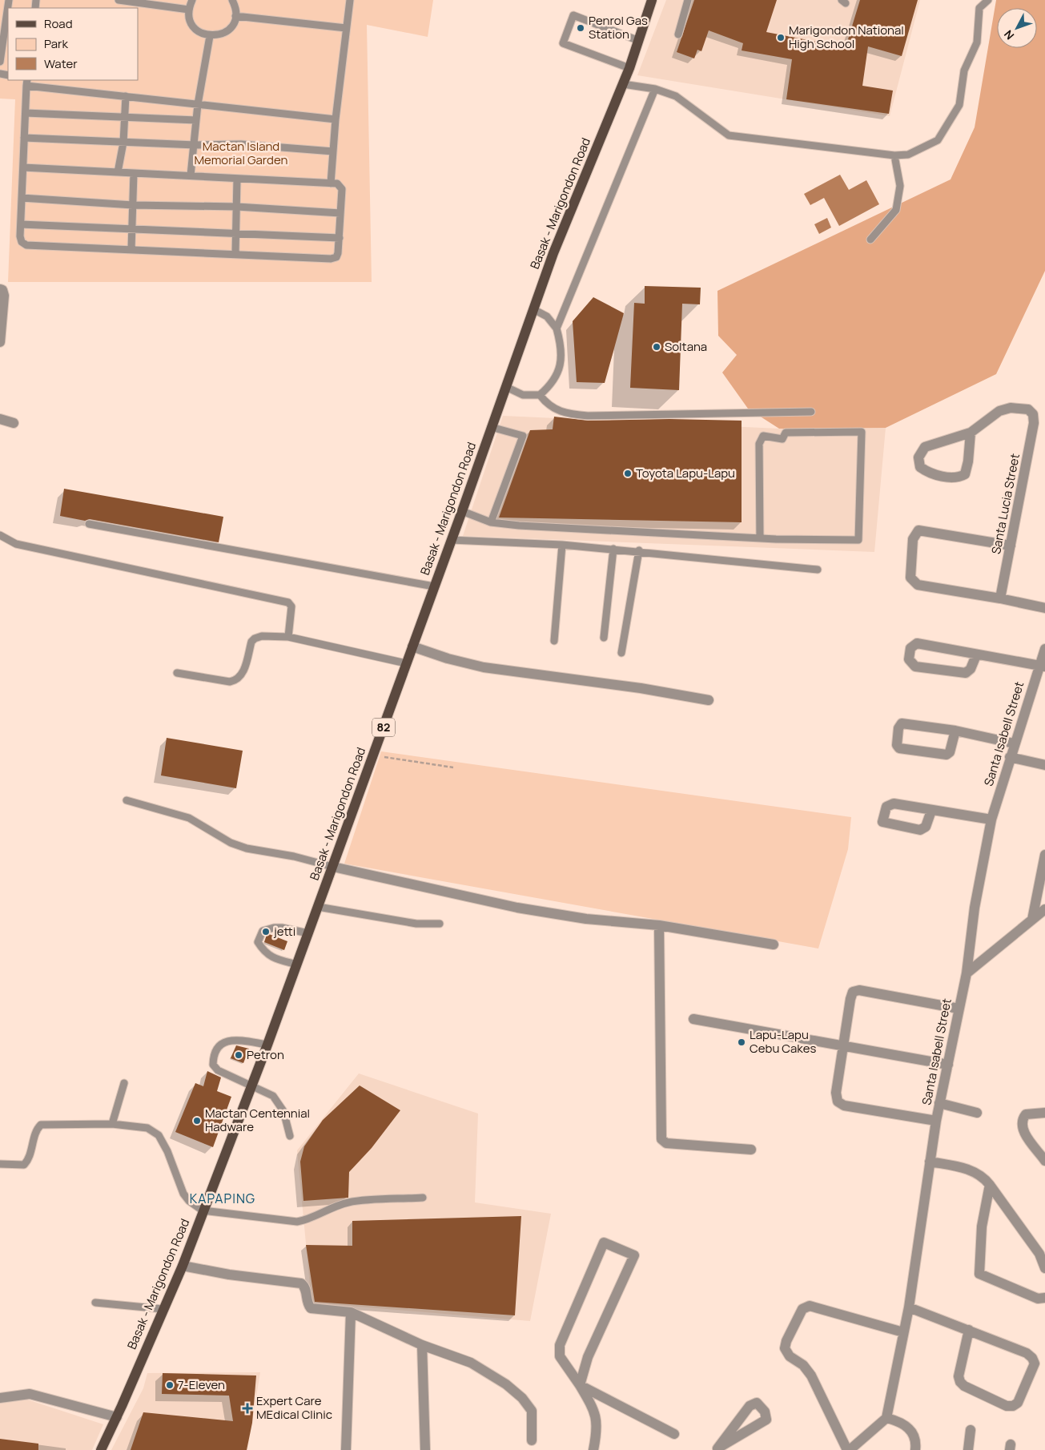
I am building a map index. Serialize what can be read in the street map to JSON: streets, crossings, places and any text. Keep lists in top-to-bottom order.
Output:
{
  "streets": {
    "main road": ["Basak - Marigondon Road", "82"],
    "street": ["Santa Lucia Street", "Santa Isabell Street"]
  },
  "districts": ["KAPAPING"],
  "parks": ["Mactan Island Memorial Garden"],
  "places": {
    "other": [
      "Penrol Gas Station",
      "Marigondon National High School",
      "Soltana",
      "Toyota Lapu-Lapu",
      "jetti",
      "Lapu-Lapu Cebu Cakes",
      "Petron",
      "Mactan Centennial Hadware",
      "7-Eleven"
    ],
    "health": ["Expert Care MEdical Clinic"]
  },
  "legend": ["Road", "Park", "Water"],
  "north": "bottom left"
}
